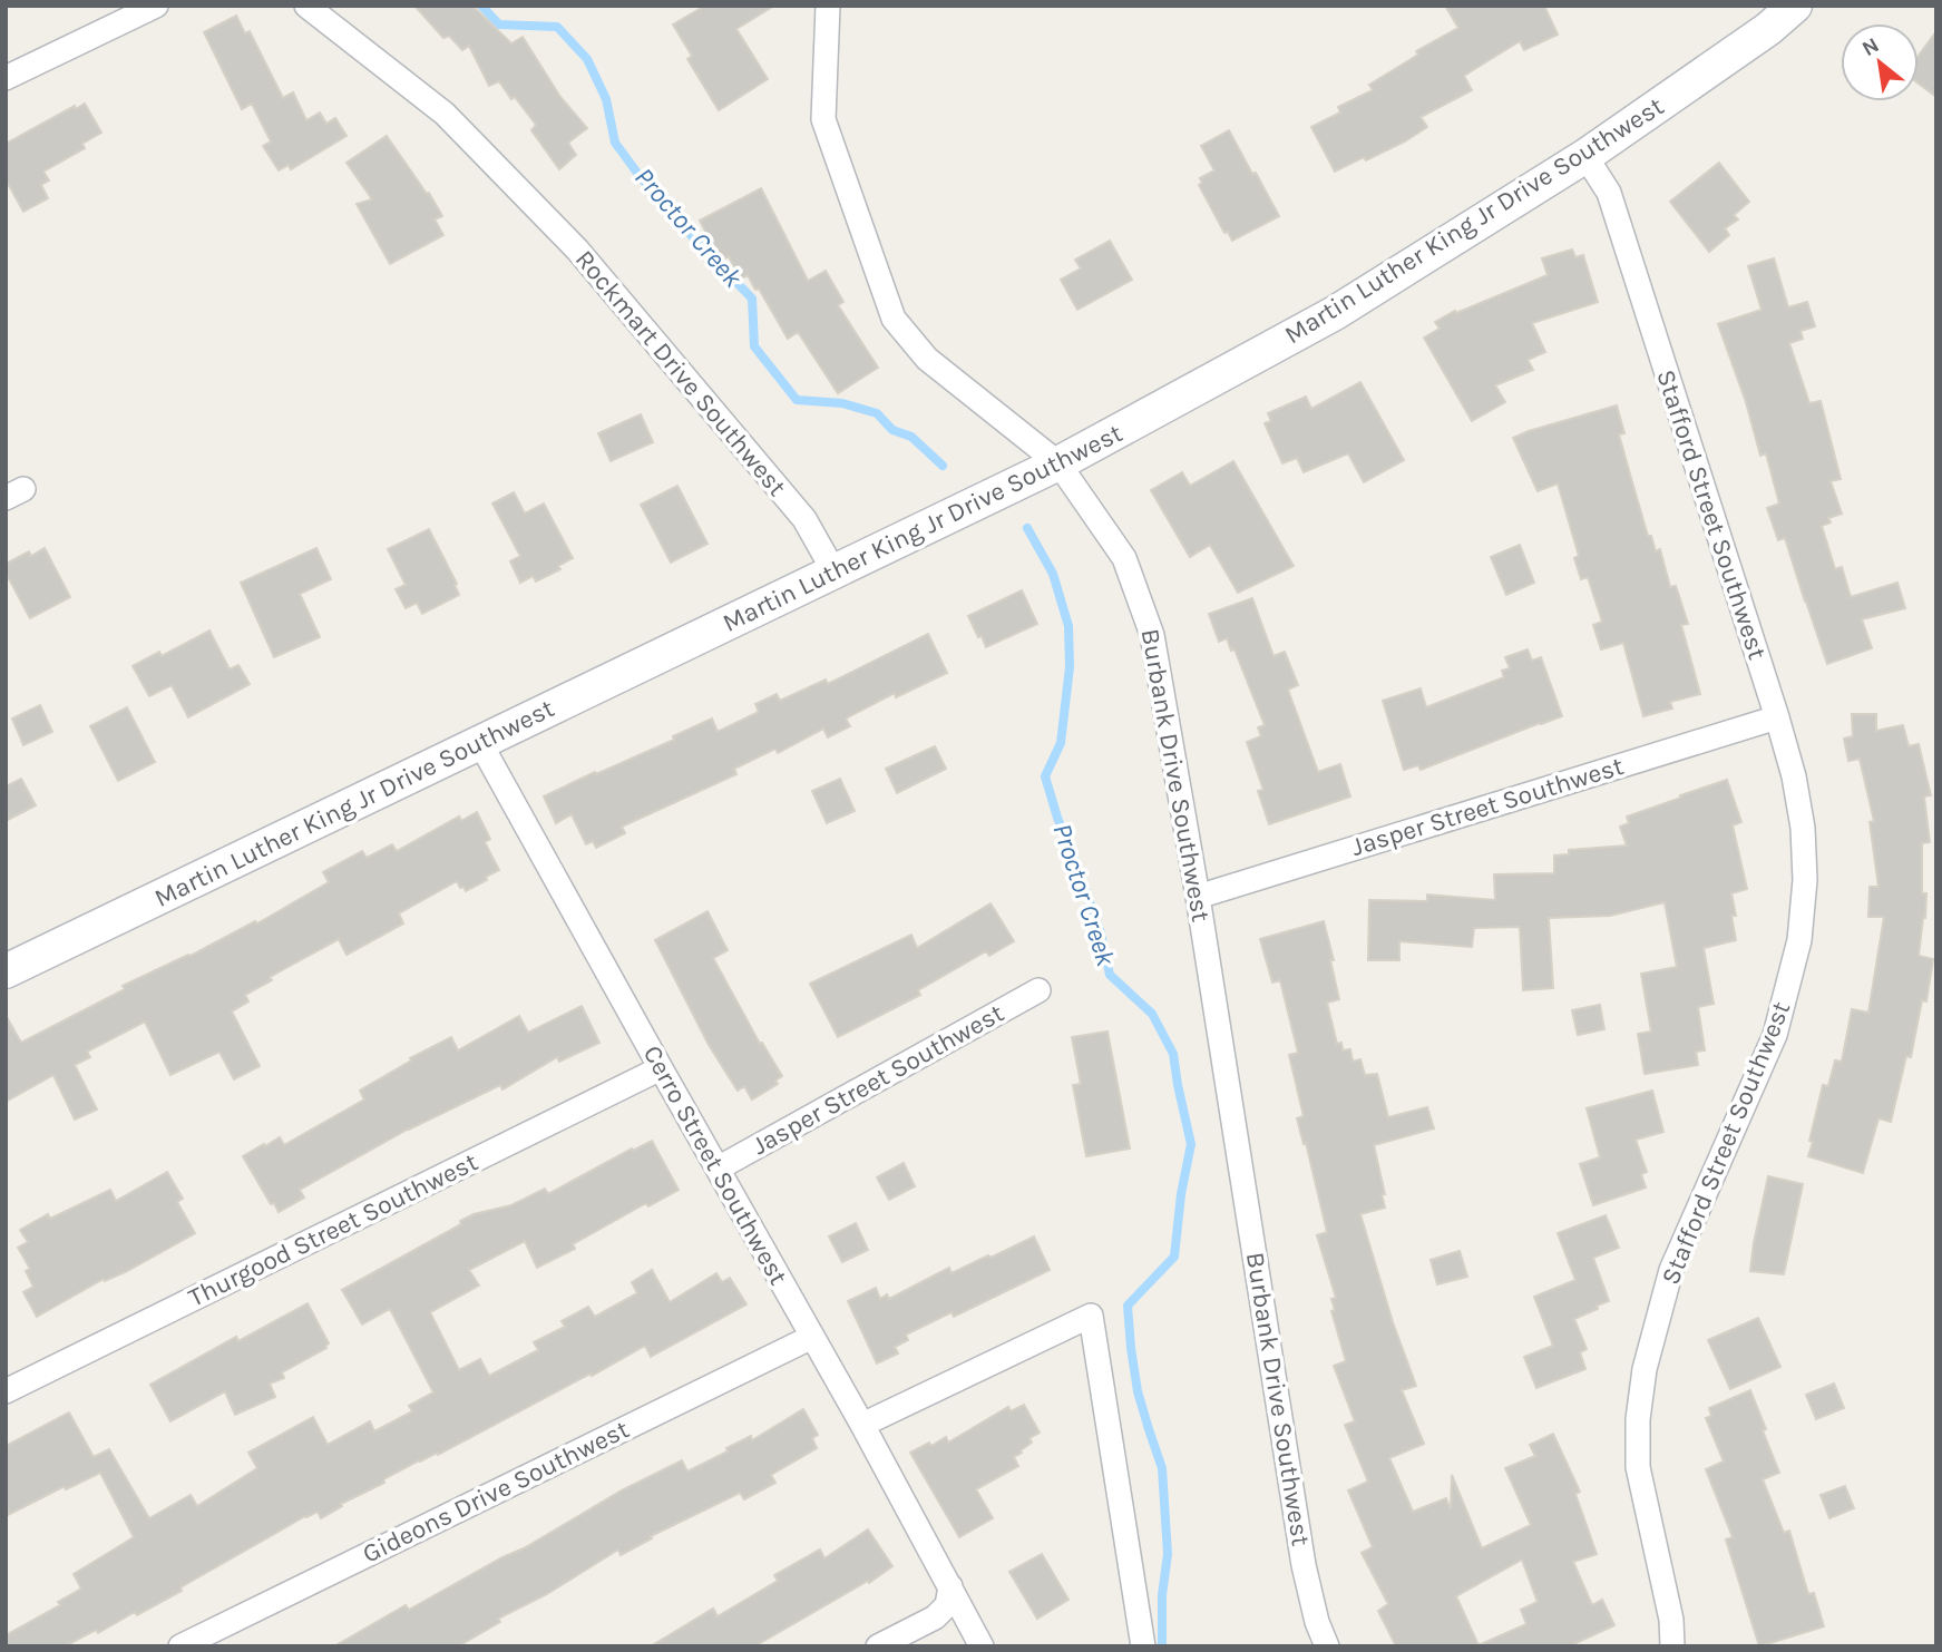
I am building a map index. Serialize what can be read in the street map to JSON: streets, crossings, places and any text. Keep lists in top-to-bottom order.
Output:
{
  "streets": {
    "main road": ["Martin Luther King Jr Drive Southwest"],
    "street": [
      "Rockmart Drive Southwest",
      "Stafford Street Southwest",
      "Burbank Drive Southwest",
      "Jasper Street Southwest",
      "Cerro Street Southwest",
      "Thurgood Street Southwest",
      "Gideons Drive Southwest"
    ]
  },
  "crossings": [
    ["Martin Luther King Jr Drive Southwest", "Rockmart Drive Southwest"],
    ["Martin Luther King Jr Drive Southwest", "Stafford Street Southwest"],
    ["Martin Luther King Jr Drive Southwest", "Burbank Drive Southwest"],
    ["Martin Luther King Jr Drive Southwest", "Cerro Street Southwest"],
    ["Stafford Street Southwest", "Jasper Street Southwest"],
    ["Burbank Drive Southwest", "Jasper Street Southwest"],
    ["Jasper Street Southwest", "Cerro Street Southwest"],
    ["Cerro Street Southwest", "Thurgood Street Southwest"],
    ["Cerro Street Southwest", "Gideons Drive Southwest"]
  ],
  "water": ["Proctor Creek"],
  "north": "top left"
}
